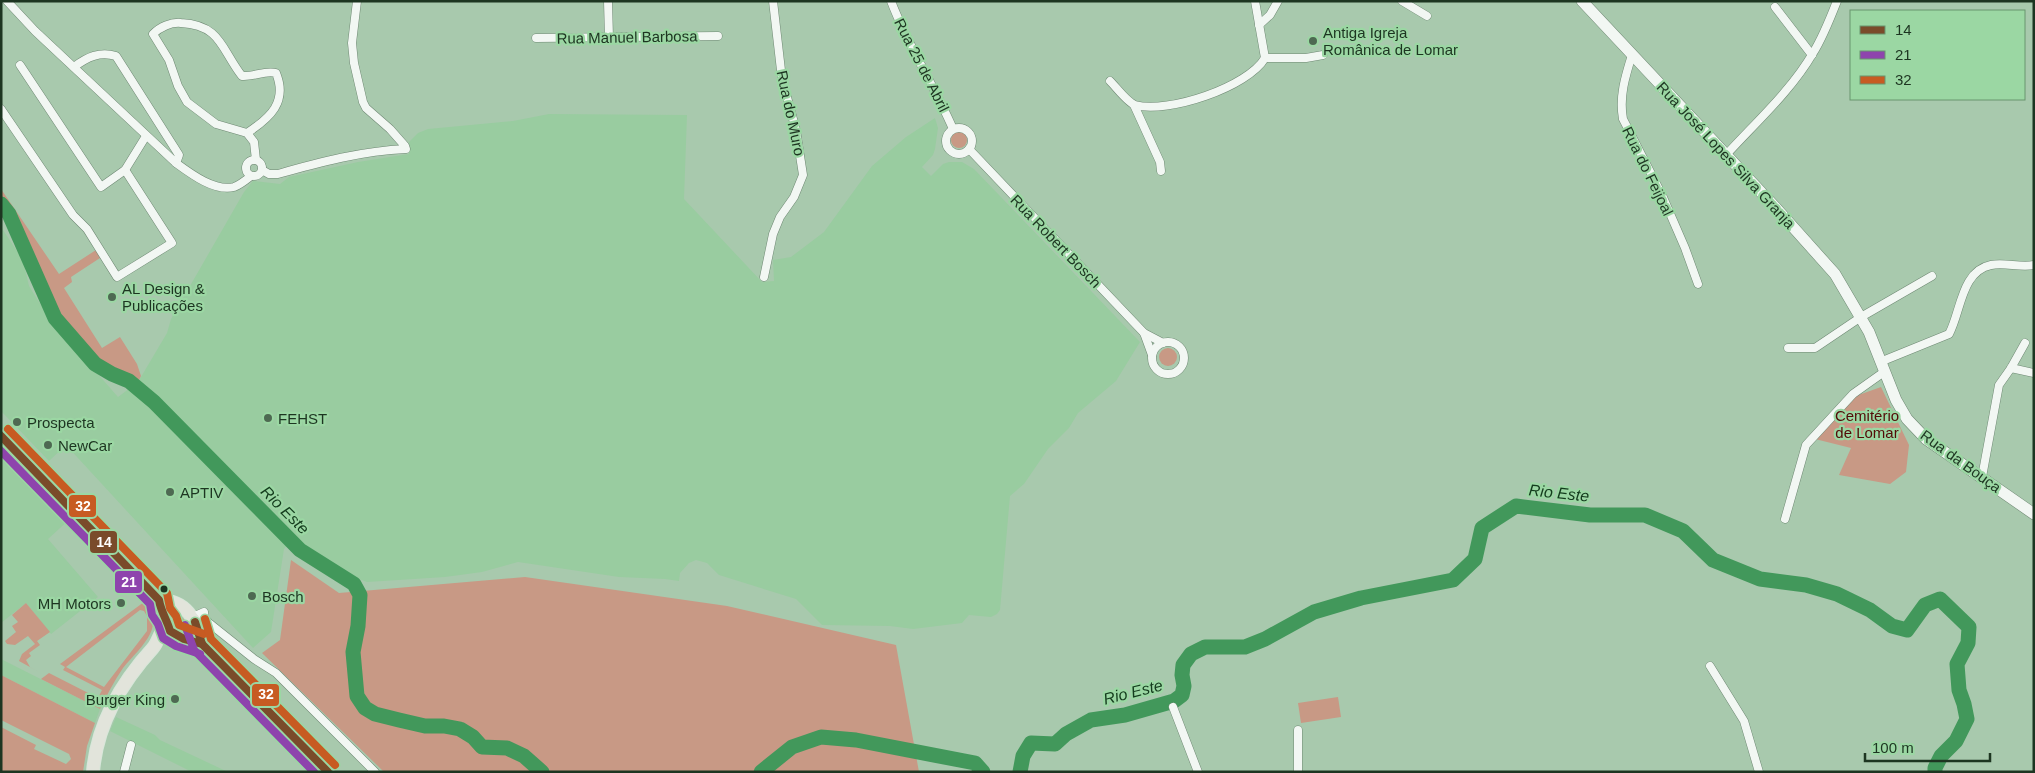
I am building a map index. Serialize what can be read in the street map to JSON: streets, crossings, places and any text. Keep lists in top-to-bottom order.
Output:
{
  "streets": {
    "main road": ["Rua José Lopes Silva Granja", "Rua da Bouça"],
    "street": [
      "Rua Manuel Barbosa",
      "Rua 25 de Abril",
      "Rua do Muro",
      "Rua do Feijoal",
      "Rua Robert Bosch"
    ]
  },
  "crossings": [
    ["Rua 25 de Abril", "Rua Robert Bosch"],
    ["Rua José Lopes Silva Granja", "Rua do Feijoal"],
    ["Rua José Lopes Silva Granja", "Rua da Bouça"]
  ],
  "water": ["Rio Este"],
  "parks": ["Cemitério de Lomar"],
  "places": [
    "Antiga Igreja Românica de Lomar",
    "AL Design & Publicações",
    "FEHST",
    "Prospecta",
    "NewCar",
    "APTIV",
    "Bosch",
    "MH Motors",
    "Burger King"
  ],
  "lines": ["transit line 32", "transit line 14", "transit line 21"],
  "legend": ["14", "21", "32"],
  "scale_bar": "100 m"
}
